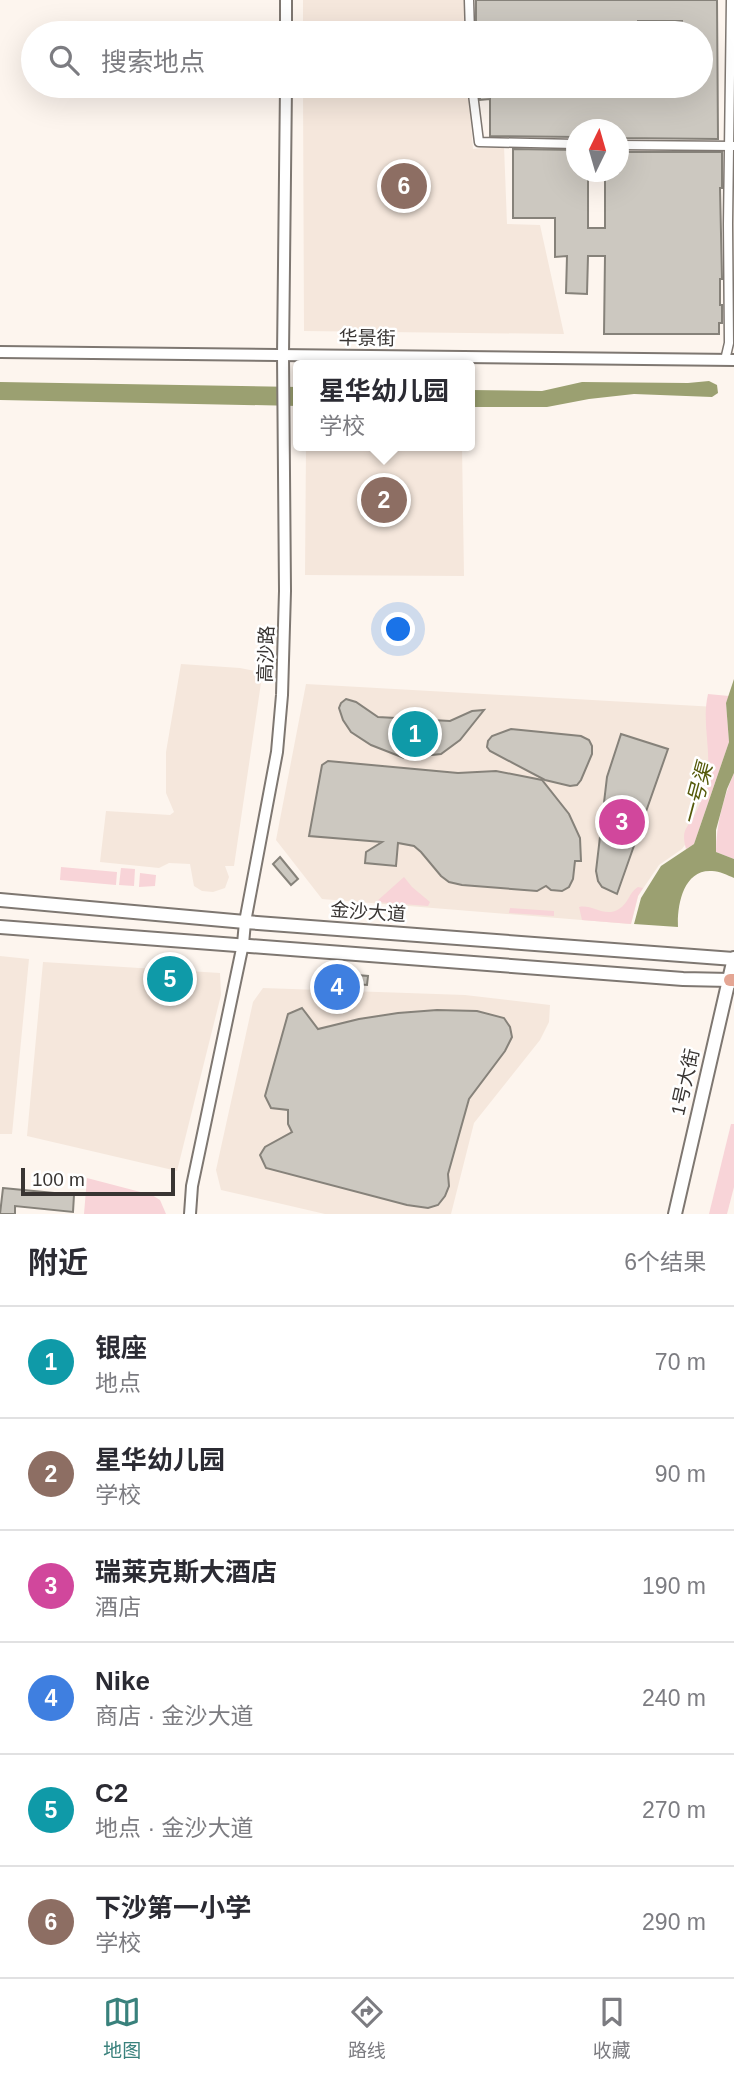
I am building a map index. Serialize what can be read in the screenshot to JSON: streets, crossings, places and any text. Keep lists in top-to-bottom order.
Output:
{
  "streets": {
    "main road": ["金沙大道", "1号大街"],
    "street": ["华景街", "高沙路"]
  },
  "crossings": [
    ["华景街", "高沙路"],
    ["高沙路", "金沙大道"],
    ["金沙大道", "1号大街"]
  ],
  "water": ["一号渠"],
  "scale_bar": "100 m",
  "north": "top",
  "page": {
    "search": "搜索地点",
    "pins": [
      "6",
      "2",
      "1",
      "3",
      "5",
      "4"
    ],
    "popup": ["星华幼儿园", "学校"],
    "scale": "100 m",
    "heading": ["附近", "6个结果"],
    "list": [
      {
        "mark": "1",
        "name": "银座",
        "note": "地点",
        "value": "70 m"
      },
      {
        "mark": "2",
        "name": "星华幼儿园",
        "note": "学校",
        "value": "90 m"
      },
      {
        "mark": "3",
        "name": "瑞莱克斯大酒店",
        "note": "酒店",
        "value": "190 m"
      },
      {
        "mark": "4",
        "name": "Nike",
        "note": "商店 · 金沙大道",
        "value": "240 m"
      },
      {
        "mark": "5",
        "name": "C2",
        "note": "地点 · 金沙大道",
        "value": "270 m"
      },
      {
        "mark": "6",
        "name": "下沙第一小学",
        "note": "学校",
        "value": "290 m"
      }
    ],
    "nav": ["地图", "路线", "收藏"]
  }
}
